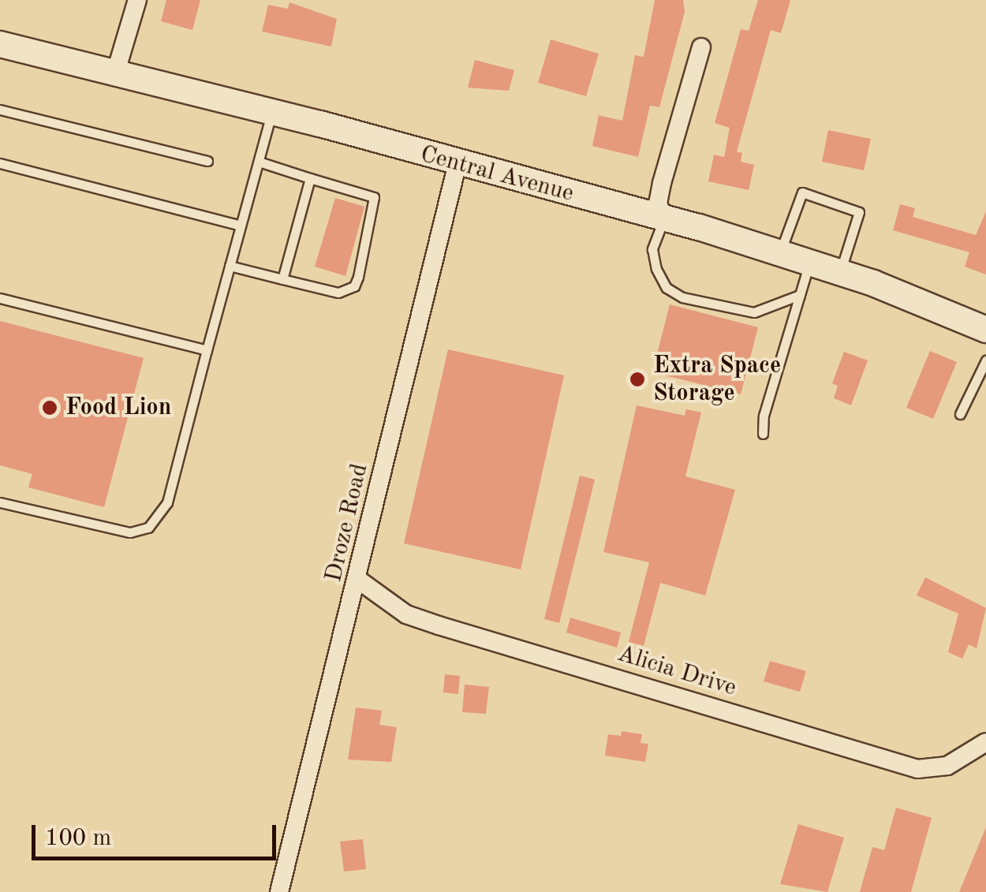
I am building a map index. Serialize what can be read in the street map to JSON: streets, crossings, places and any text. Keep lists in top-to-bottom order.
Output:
{
  "streets": {
    "street": ["Central Avenue", "Droze Road", "Alicia Drive"]
  },
  "crossings": [
    ["Central Avenue", "Droze Road"],
    ["Droze Road", "Alicia Drive"]
  ],
  "places": ["Extra Space Storage", "Food Lion"],
  "scale_bar": "100 m"
}
